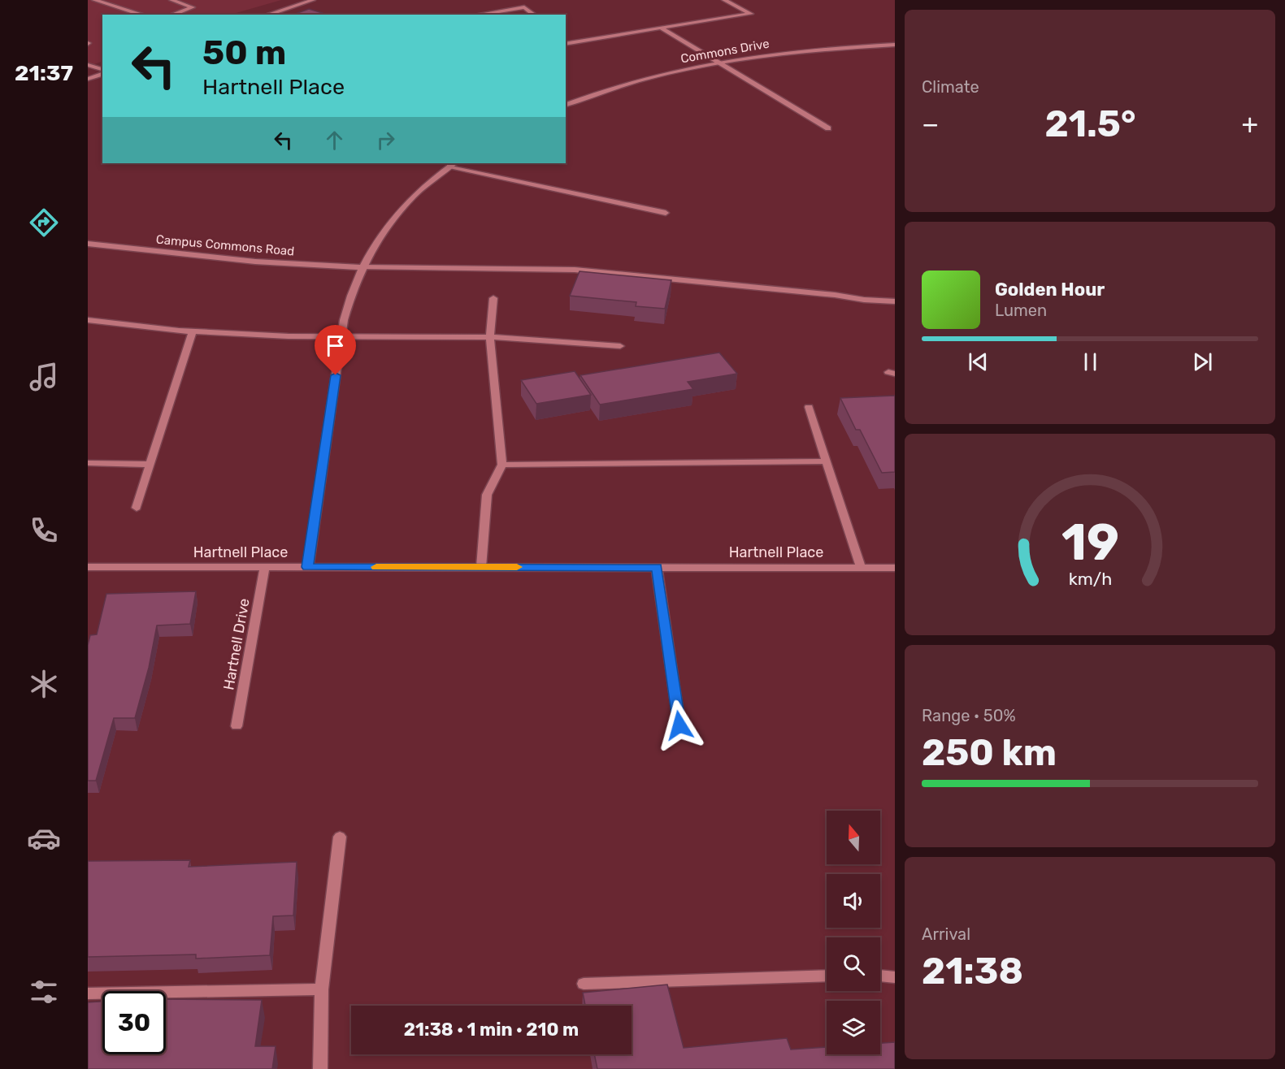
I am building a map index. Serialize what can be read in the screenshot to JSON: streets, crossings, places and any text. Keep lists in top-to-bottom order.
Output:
{
  "streets": {
    "street": [
      "Commons Drive",
      "Campus Commons Road",
      "Hartnell Place",
      "Hartnell Drive"
    ]
  },
  "crossings": [
    ["Hartnell Place", "Hartnell Drive"]
  ],
  "north": "top",
  "page": {
    "tabs": "21:37",
    "tile": [
      "Climate",
      ["Range · 50%", "250 km"],
      ["Arrival", "21:38"]
    ],
    "turn": ["50 m", "Hartnell Place"],
    "heat": ["−", "21.5°", "+"],
    "song": ["Golden Hour", "Lumen"],
    "limit": "30",
    "trip": "21:38 · 1 min · 210 m",
    "gauge": ["19", "km/h"]
  }
}
